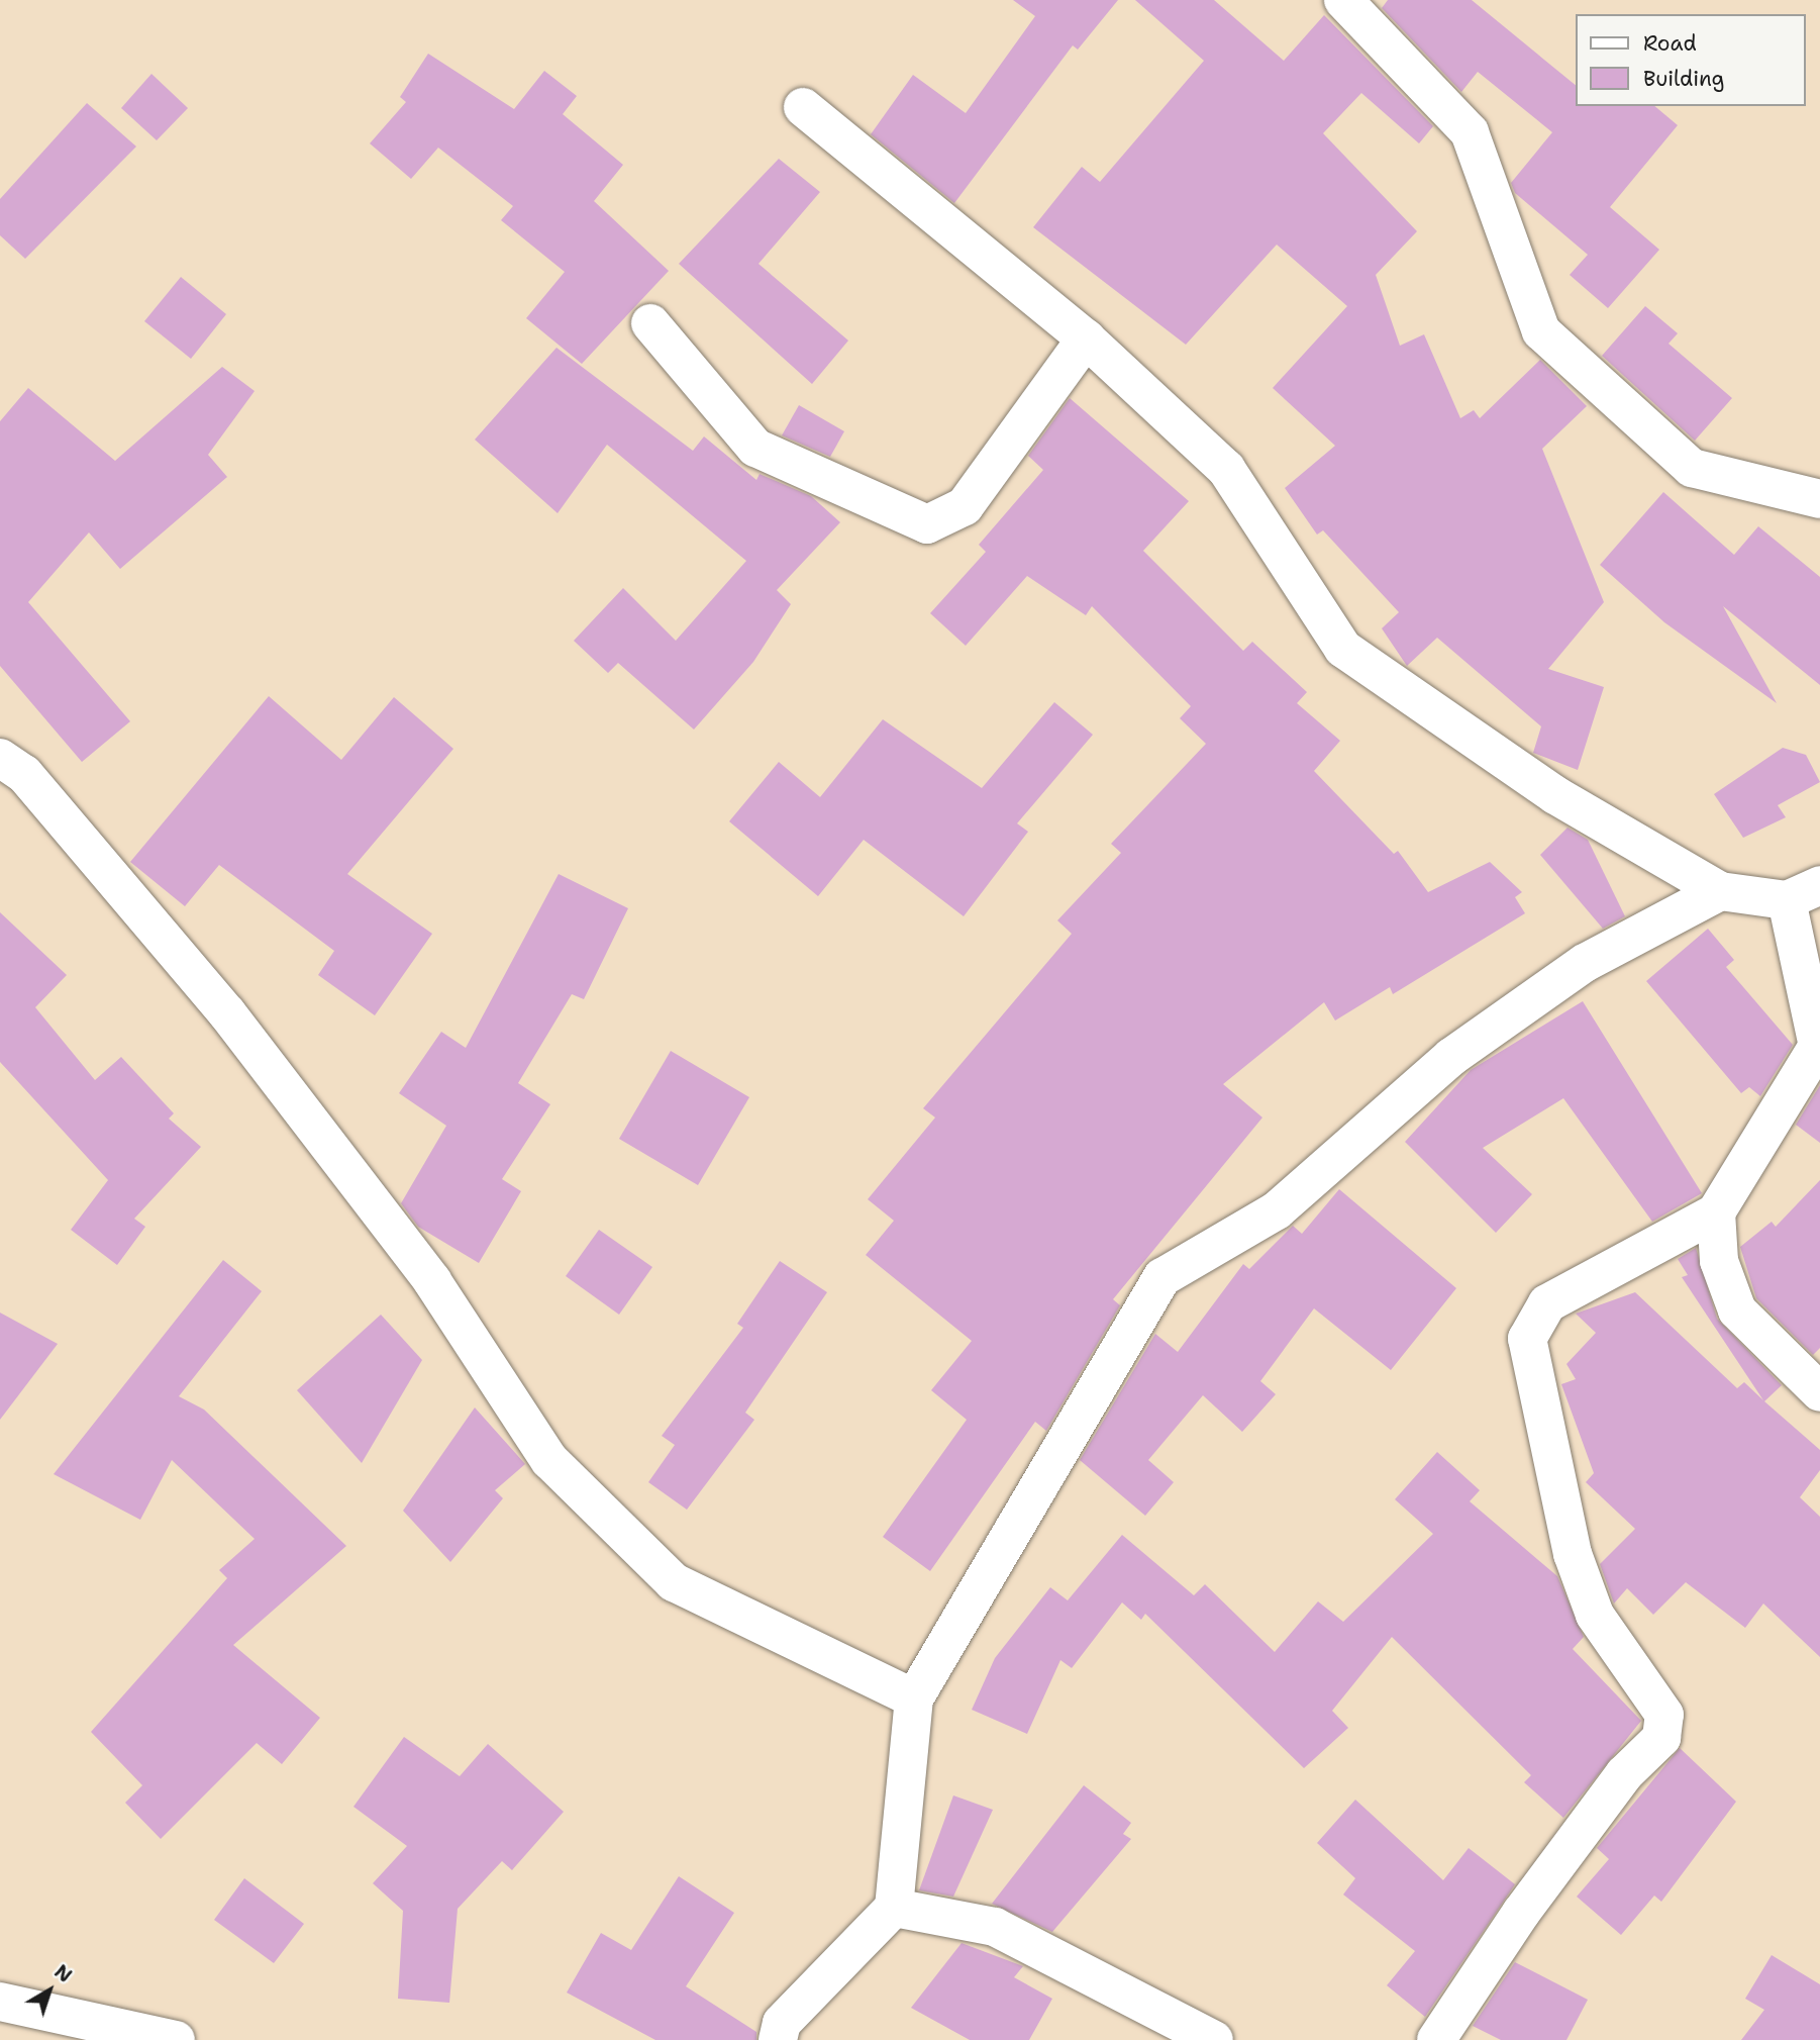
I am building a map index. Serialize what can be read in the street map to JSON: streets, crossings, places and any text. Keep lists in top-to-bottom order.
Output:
{
  "legend": ["Road", "Building"],
  "north": "top right"
}
